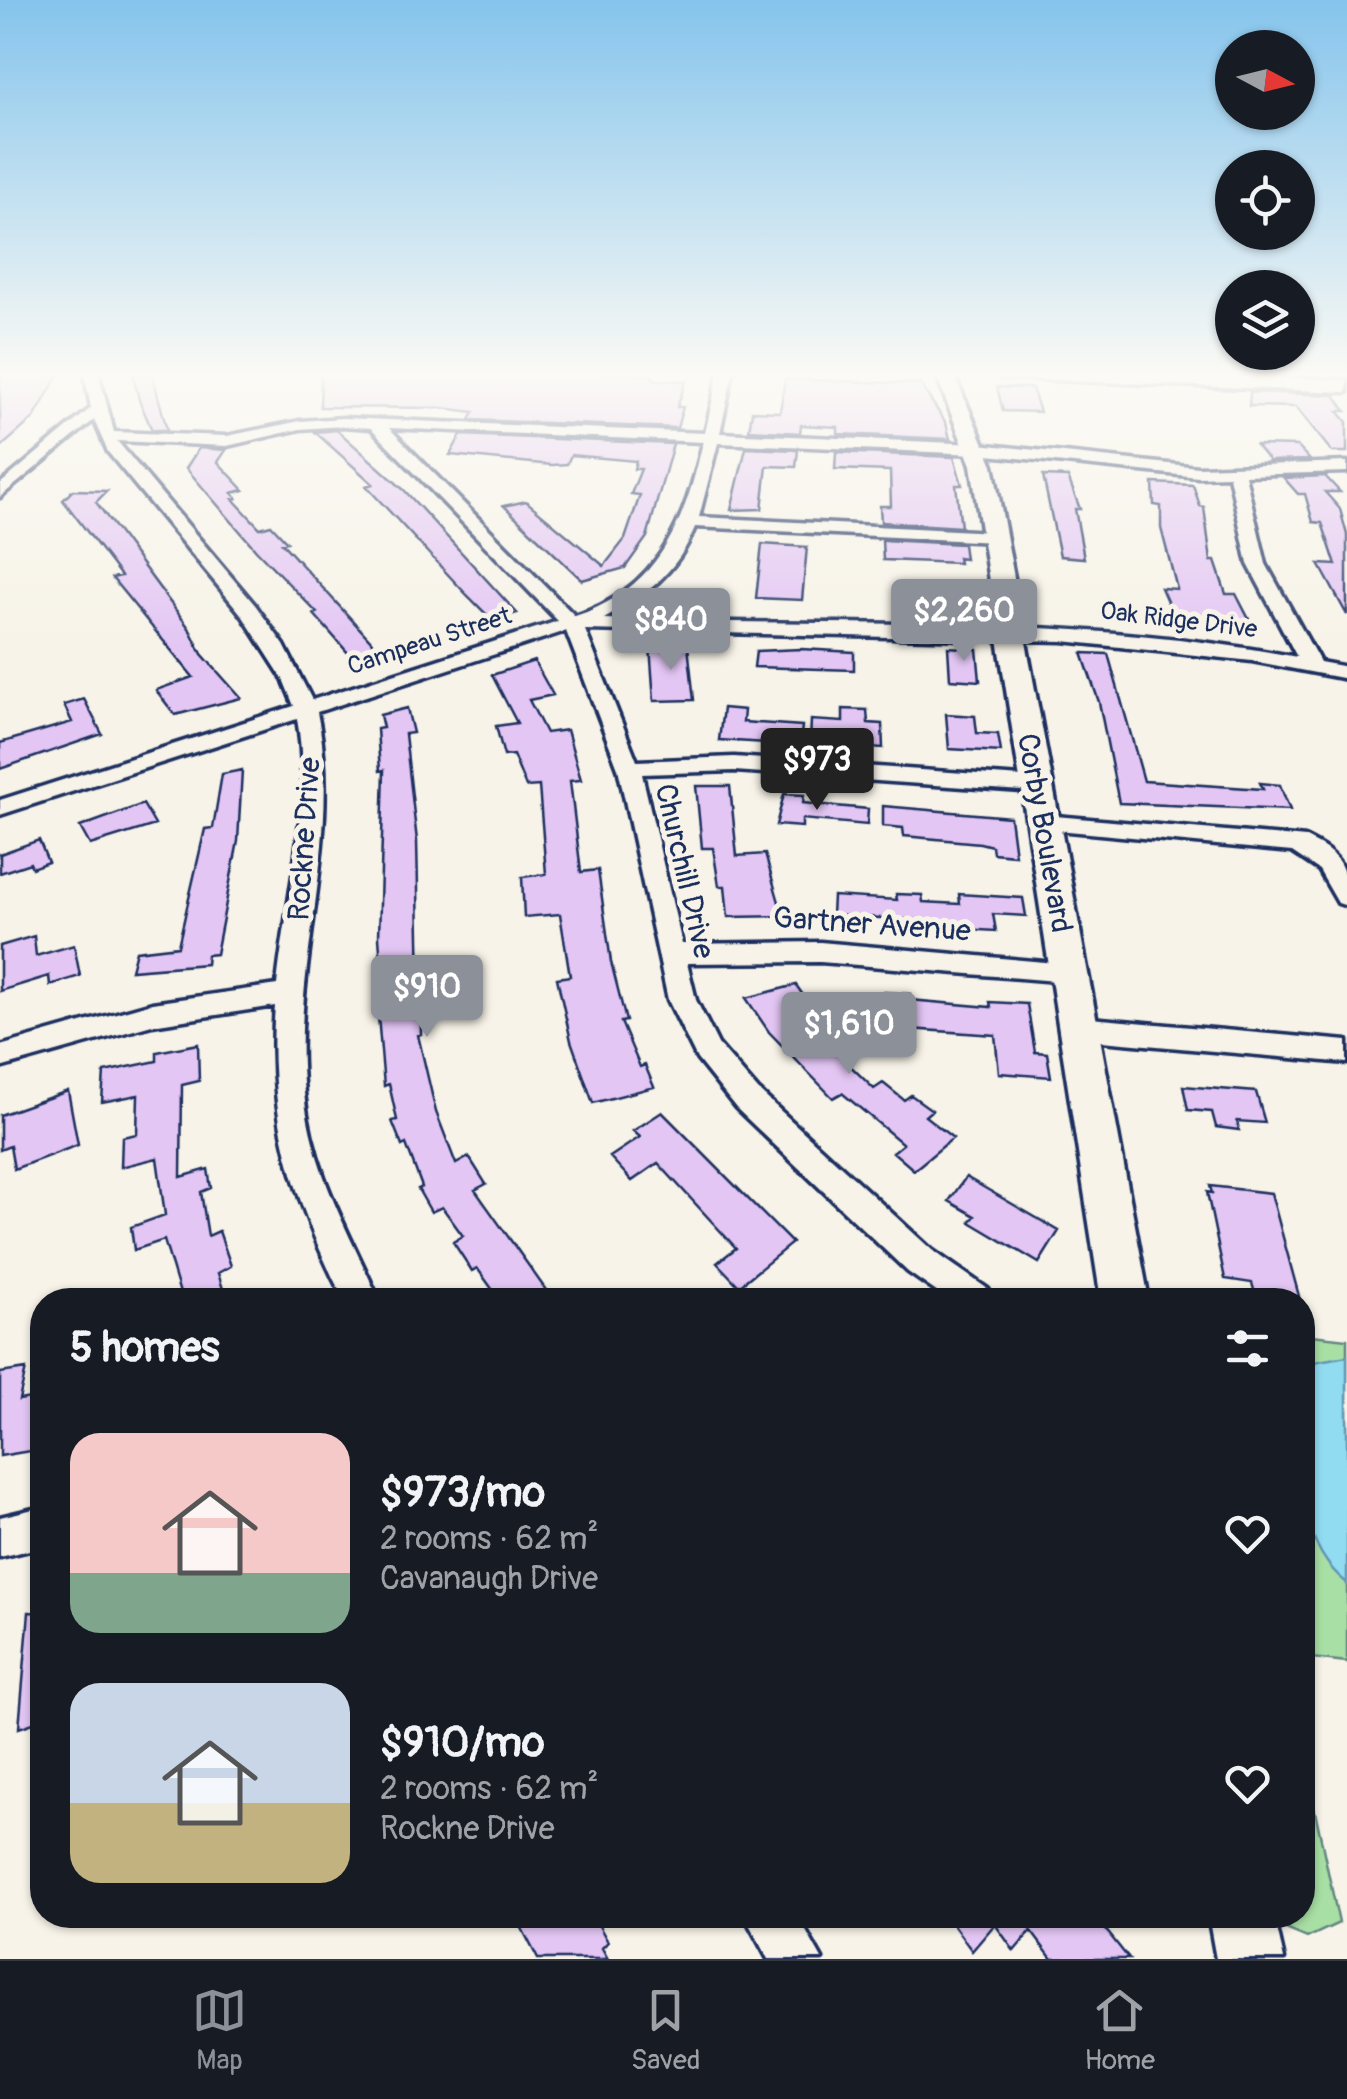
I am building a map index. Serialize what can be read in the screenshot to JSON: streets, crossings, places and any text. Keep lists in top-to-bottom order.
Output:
{
  "streets": {
    "street": [
      "Oak Ridge Drive",
      "Campeau Street",
      "Corby Boulevard",
      "Rockne Drive",
      "Churchill Drive",
      "Gartner Avenue"
    ]
  },
  "crossings": [
    ["Oak Ridge Drive", "Campeau Street"],
    ["Oak Ridge Drive", "Corby Boulevard"],
    ["Oak Ridge Drive", "Churchill Drive"],
    ["Campeau Street", "Rockne Drive"],
    ["Campeau Street", "Churchill Drive"],
    ["Corby Boulevard", "Gartner Avenue"],
    ["Churchill Drive", "Gartner Avenue"]
  ],
  "north": "right",
  "page": {
    "price": [
      "$2,260",
      "$840",
      "$973",
      "$910",
      "$1,610"
    ],
    "heading": "5 homes",
    "list": [
      {
        "name": "$973/mo",
        "note": "2 rooms · 62 m² · Cavanaugh Drive"
      },
      {
        "name": "$910/mo",
        "note": "2 rooms · 62 m² · Rockne Drive"
      }
    ],
    "tabs": ["Map", "Saved", "Home"]
  }
}
